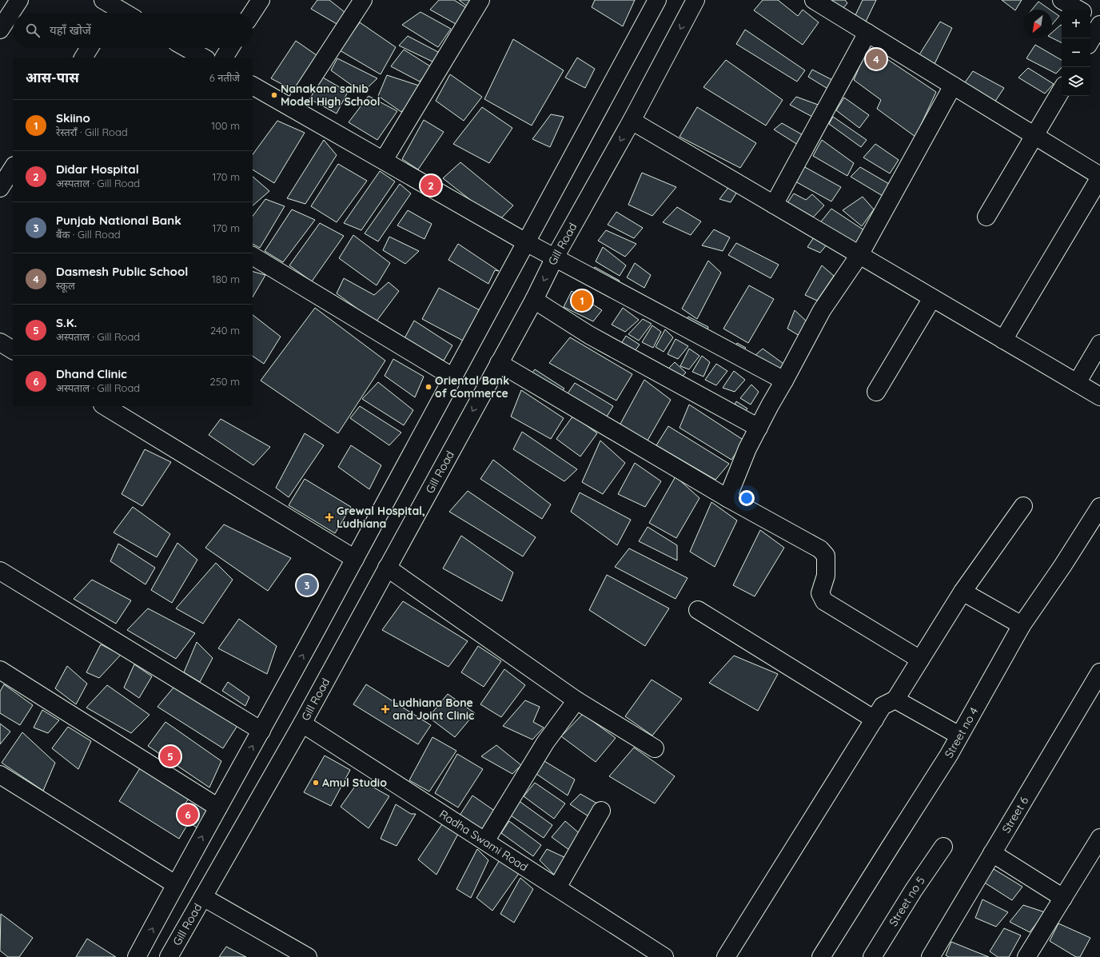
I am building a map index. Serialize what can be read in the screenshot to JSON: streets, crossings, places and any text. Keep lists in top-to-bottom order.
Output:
{
  "streets": {
    "street": [
      "Gill Road",
      "Street no 4",
      "Street 6",
      "Radha Swami Road",
      "Street no 5"
    ]
  },
  "crossings": [
    ["Gill Road", "Radha Swami Road"]
  ],
  "places": {
    "other": ["Nanakana sahib Model High School", "Oriental Bank of Commerce", "Amul Studio"],
    "health": ["Grewal Hospital, Ludhiana", "Ludhiana Bone and Joint Clinic"]
  },
  "north": "bottom left",
  "page": {
    "map_buttons": ["+", "−"],
    "search": "यहाँ खोजें",
    "pins": [
      "4",
      "2",
      "1",
      "3",
      "5",
      "6"
    ],
    "heading": ["आस-पास", "6 नतीजे"],
    "list": [
      {
        "mark": "1",
        "name": "Skiino",
        "note": "रेस्तराँ · Gill Road",
        "value": "100 m"
      },
      {
        "mark": "2",
        "name": "Didar Hospital",
        "note": "अस्पताल · Gill Road",
        "value": "170 m"
      },
      {
        "mark": "3",
        "name": "Punjab National Bank",
        "note": "बैंक · Gill Road",
        "value": "170 m"
      },
      {
        "mark": "4",
        "name": "Dasmesh Public School",
        "note": "स्कूल",
        "value": "180 m"
      },
      {
        "mark": "5",
        "name": "S.K.",
        "note": "अस्पताल · Gill Road",
        "value": "240 m"
      },
      {
        "mark": "6",
        "name": "Dhand Clinic",
        "note": "अस्पताल · Gill Road",
        "value": "250 m"
      }
    ]
  }
}
